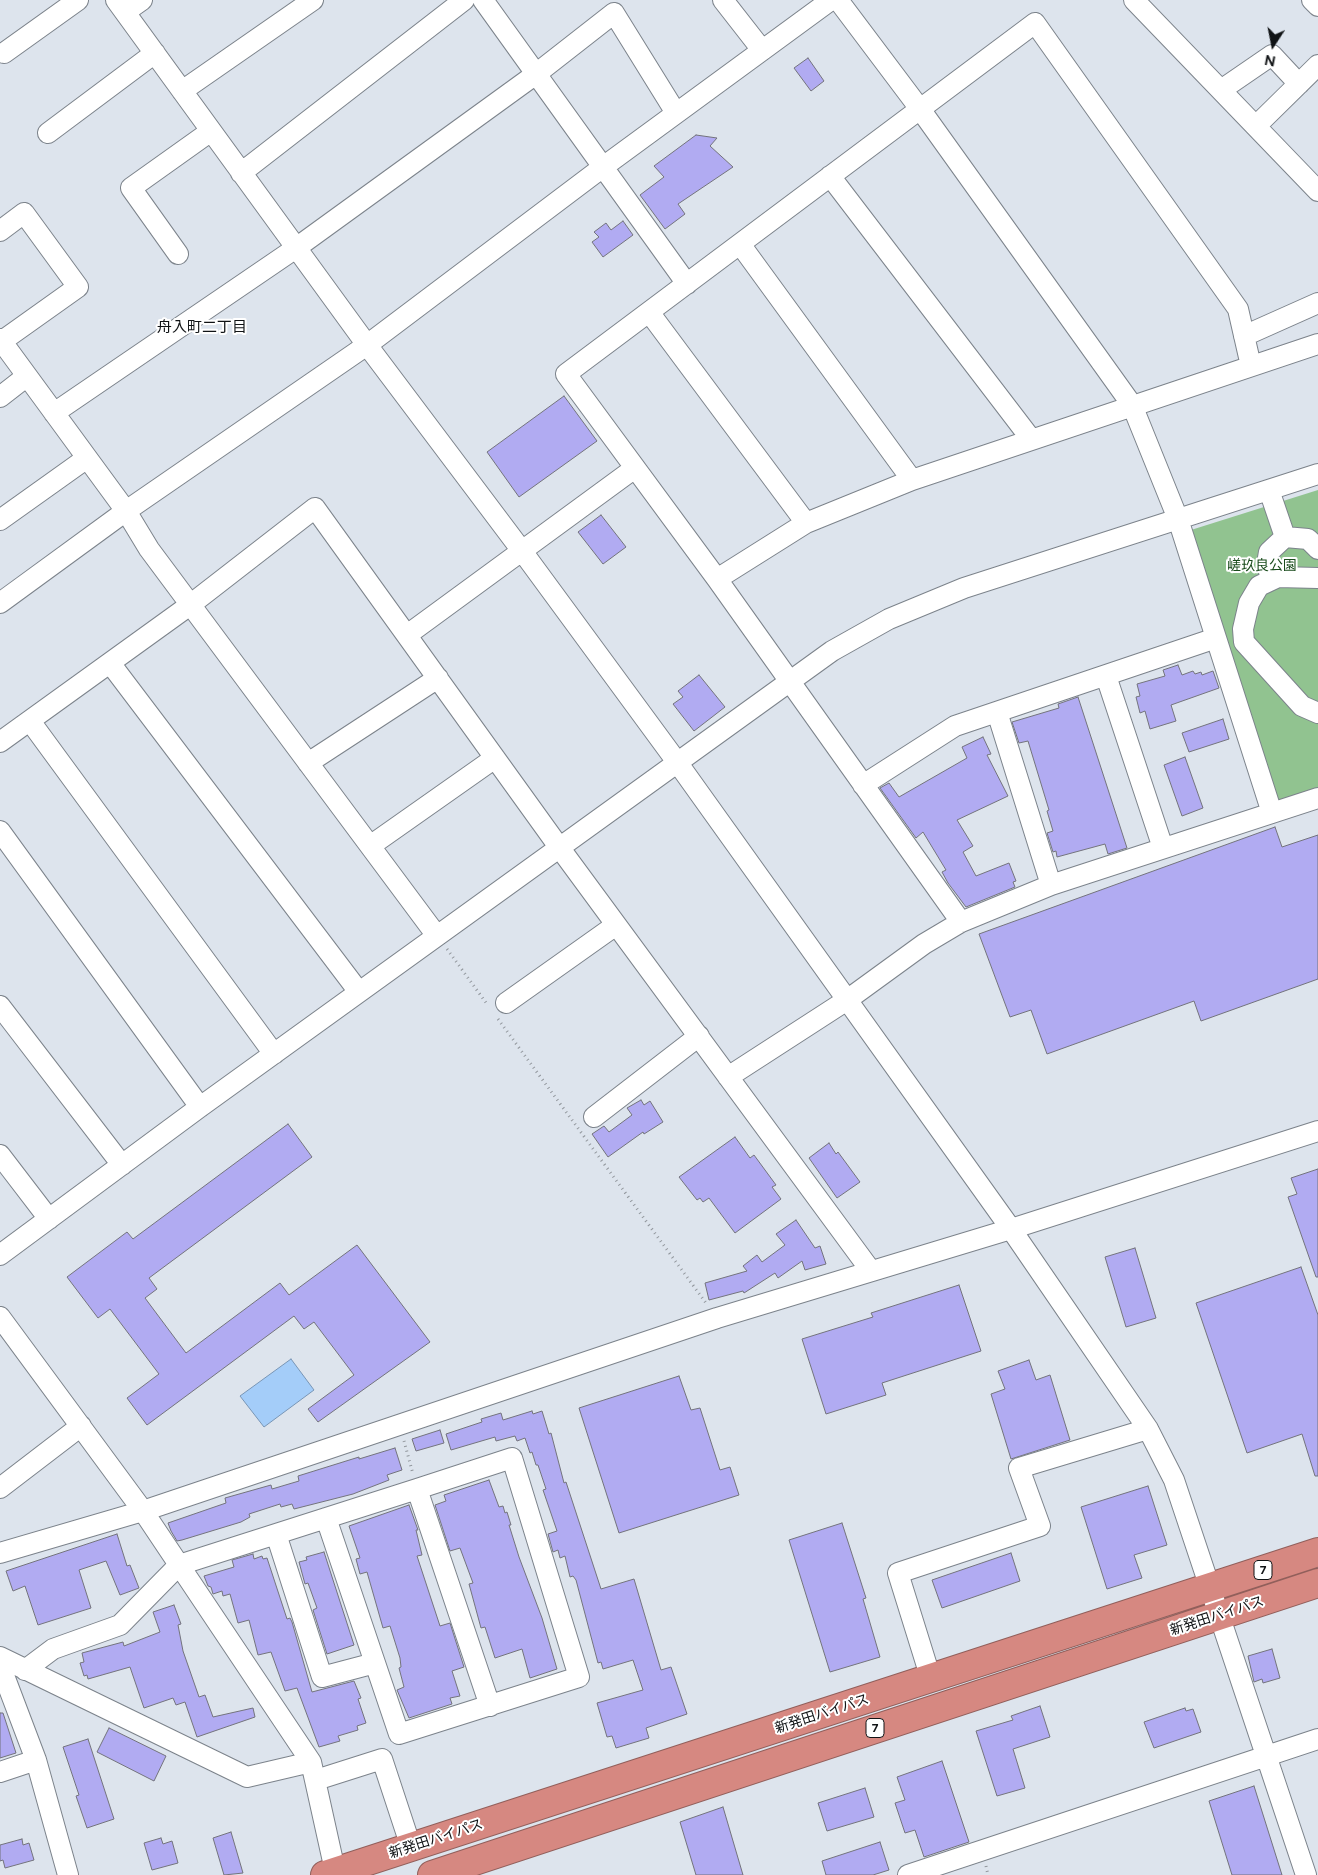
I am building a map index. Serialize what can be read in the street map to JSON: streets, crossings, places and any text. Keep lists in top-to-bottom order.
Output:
{
  "streets": {
    "highway": ["7", "新発田バイパス"]
  },
  "districts": ["舟入町二丁目"],
  "parks": ["嵯玖良公園"],
  "north": "bottom"
}
